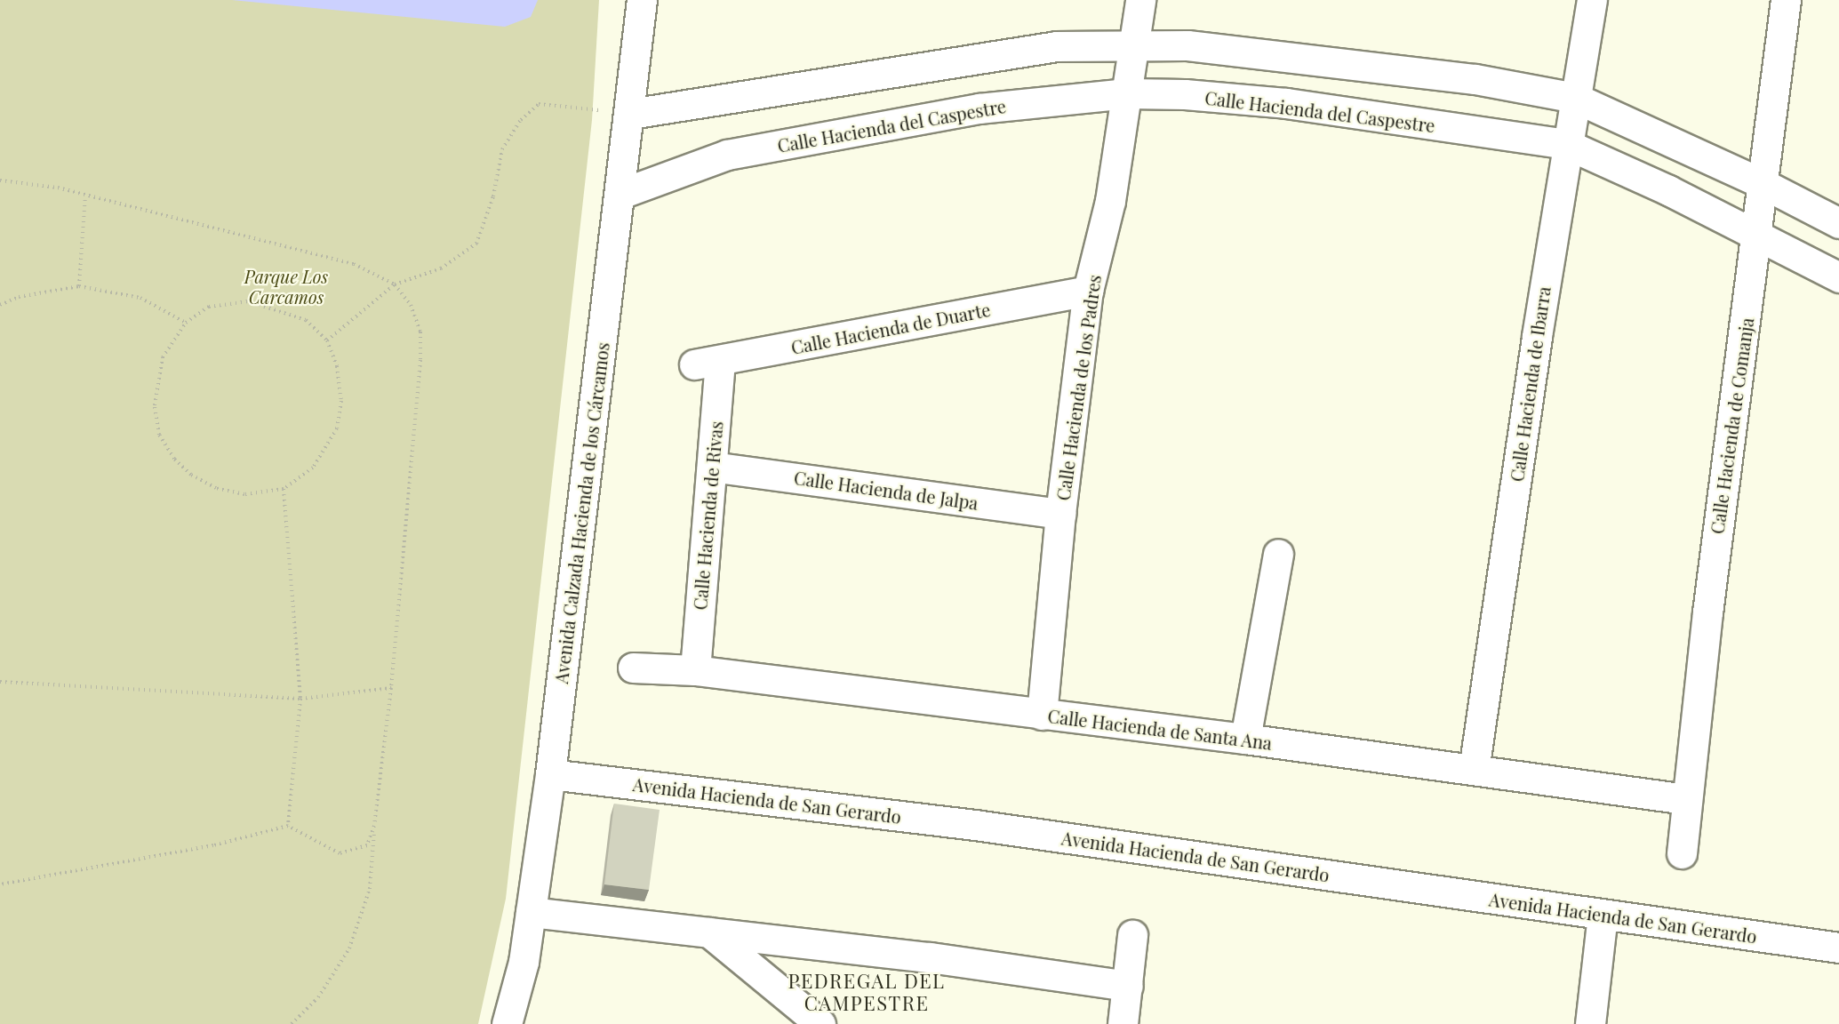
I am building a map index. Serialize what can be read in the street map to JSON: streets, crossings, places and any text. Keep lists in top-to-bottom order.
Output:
{
  "streets": {
    "street": [
      "Calle Hacienda del Caspestre",
      "Calle Hacienda de Duarte",
      "Calle Hacienda de Ibarra",
      "Calle Hacienda de los Padres",
      "Calle Hacienda de Comanja",
      "Calle Hacienda de Jalpa",
      "Avenida Calzada Hacienda de los Cárcamos",
      "Calle Hacienda de Rivas",
      "Calle Hacienda de Santa Ana",
      "Avenida Hacienda de San Gerardo"
    ]
  },
  "crossings": [
    ["Calle Hacienda del Caspestre", "Calle Hacienda de Ibarra"],
    ["Calle Hacienda del Caspestre", "Calle Hacienda de los Padres"],
    ["Calle Hacienda del Caspestre", "Calle Hacienda de Comanja"],
    ["Calle Hacienda del Caspestre", "Avenida Calzada Hacienda de los Cárcamos"],
    ["Calle Hacienda de Duarte", "Calle Hacienda de los Padres"],
    ["Calle Hacienda de Duarte", "Calle Hacienda de Rivas"],
    ["Calle Hacienda de Ibarra", "Calle Hacienda de Santa Ana"],
    ["Calle Hacienda de los Padres", "Calle Hacienda de Jalpa"],
    ["Calle Hacienda de los Padres", "Calle Hacienda de Santa Ana"],
    ["Calle Hacienda de Comanja", "Calle Hacienda de Santa Ana"],
    ["Calle Hacienda de Jalpa", "Calle Hacienda de Rivas"],
    ["Avenida Calzada Hacienda de los Cárcamos", "Avenida Hacienda de San Gerardo"],
    ["Calle Hacienda de Rivas", "Calle Hacienda de Santa Ana"]
  ],
  "districts": ["PEDREGAL DEL CAMPESTRE"],
  "parks": ["Parque Los Carcamos"]
}
